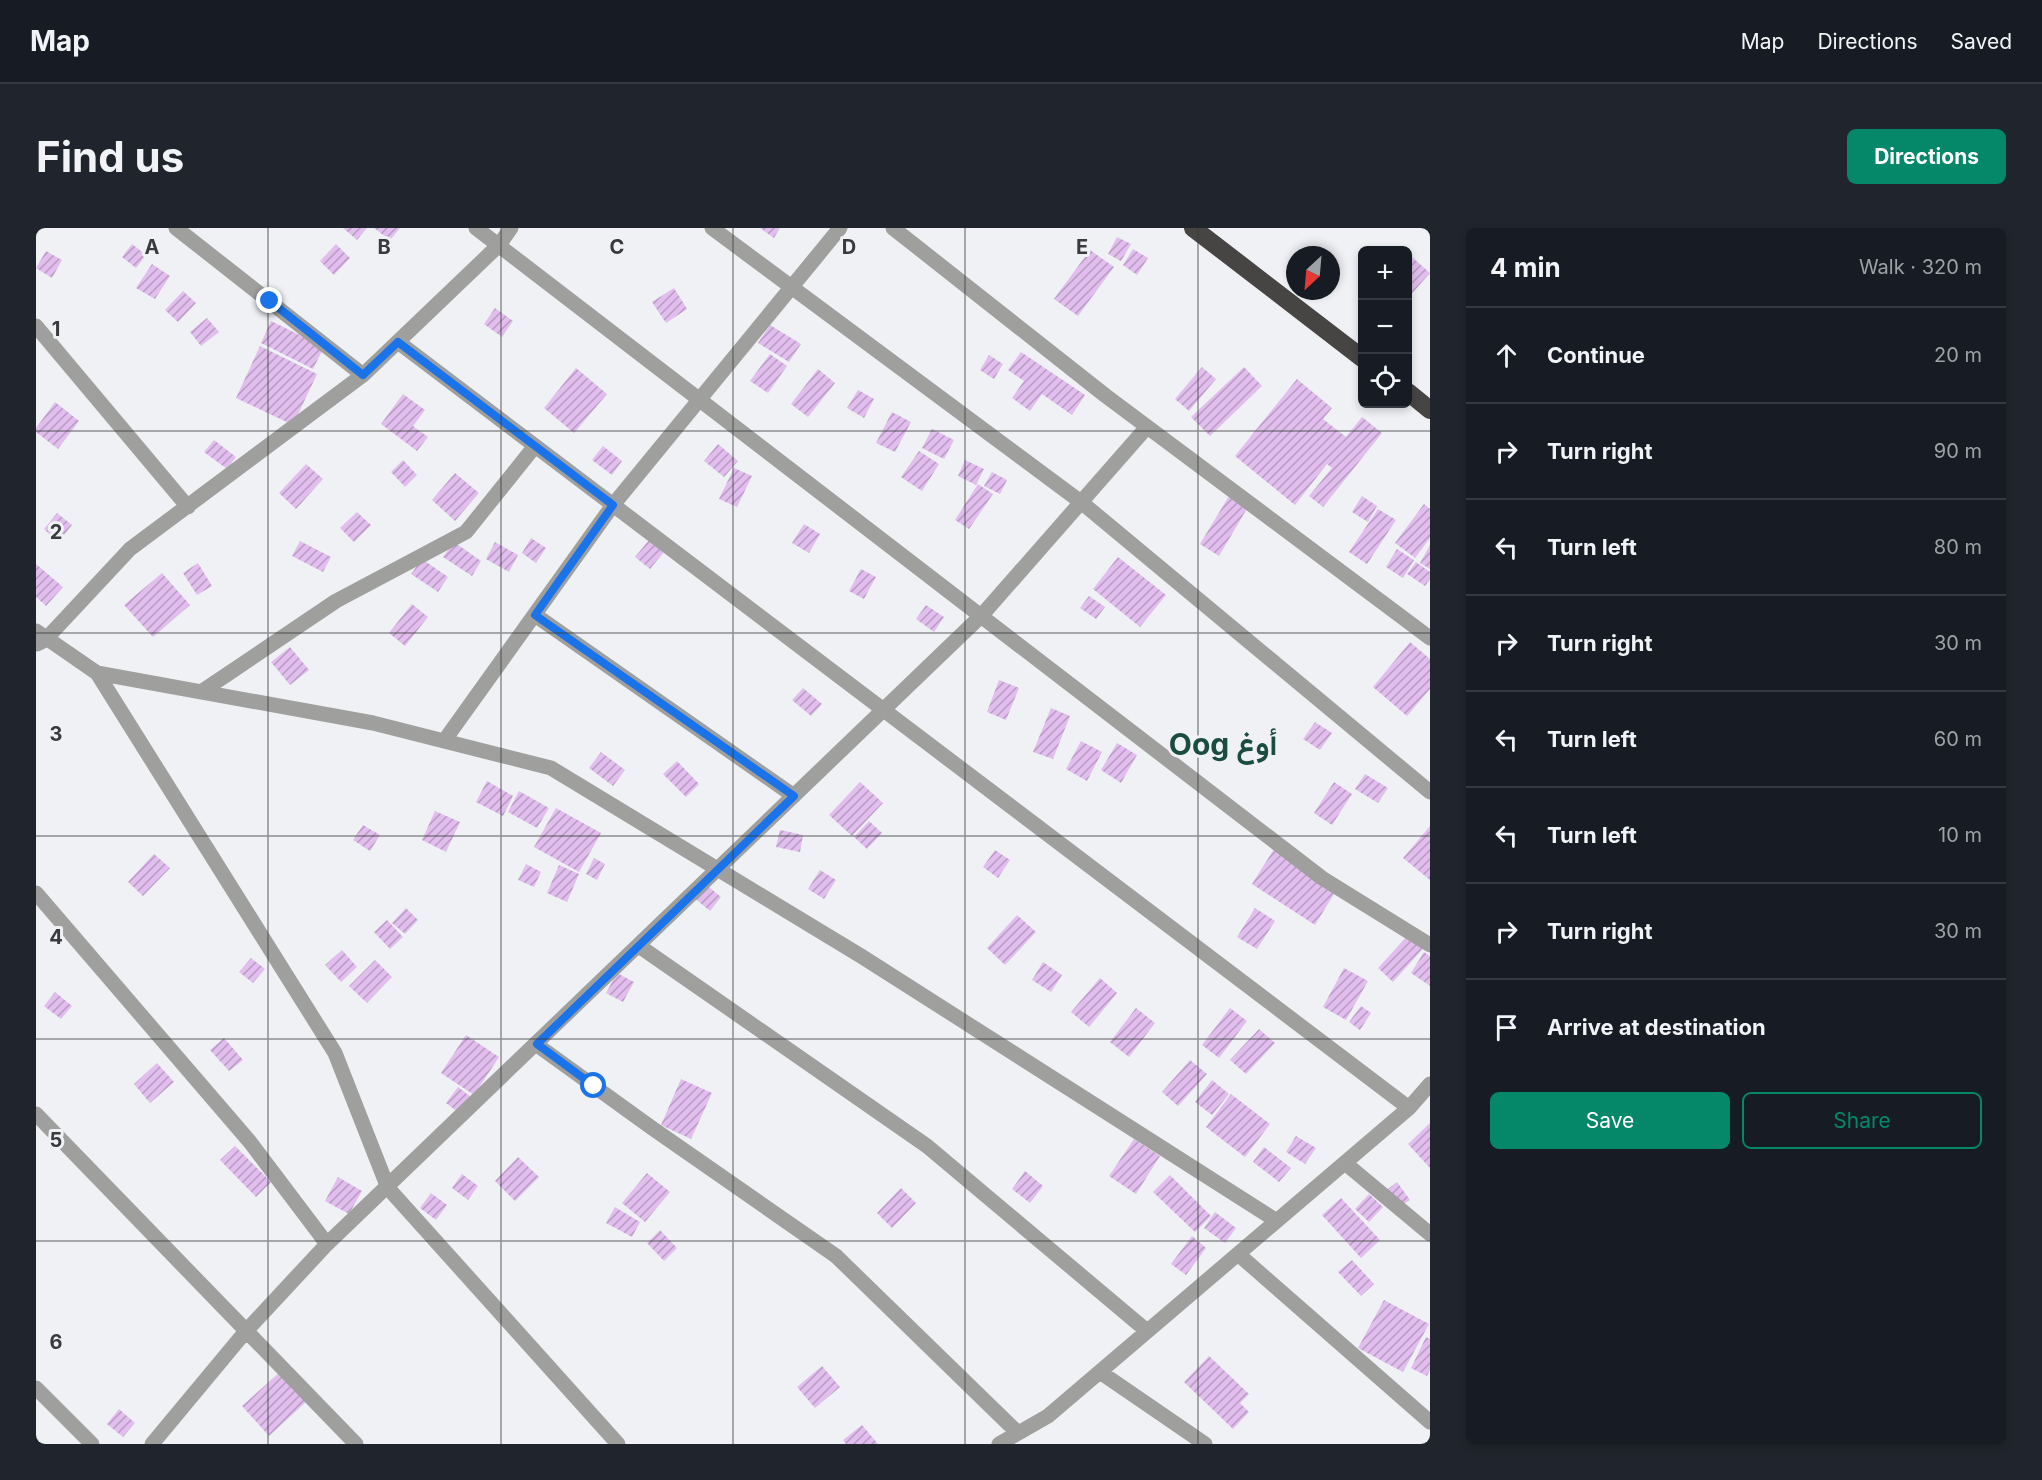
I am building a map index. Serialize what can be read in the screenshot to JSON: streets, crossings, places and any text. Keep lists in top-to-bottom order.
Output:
{
  "districts": ["Oog أوغ"],
  "north": "bottom left",
  "page": {
    "header": "Map",
    "nav": ["Map", "Directions", "Saved"],
    "buttons": [
      "Directions",
      ["Save", "Share"]
    ],
    "title": "Find us",
    "heading": ["4 min", "Walk · 320 m"],
    "map_buttons": ["+", "−"],
    "list": [
      ["Continue", "20 m"],
      ["Turn right", "90 m"],
      ["Turn left", "80 m"],
      ["Turn right", "30 m"],
      ["Turn left", "60 m"],
      ["Turn left", "10 m"],
      ["Turn right", "30 m"],
      "Arrive at destination"
    ]
  },
  "grid": {
    "columns": [
      "A",
      "B",
      "C",
      "D",
      "E"
    ],
    "rows": [
      "1",
      "2",
      "3",
      "4",
      "5",
      "6"
    ]
  }
}
